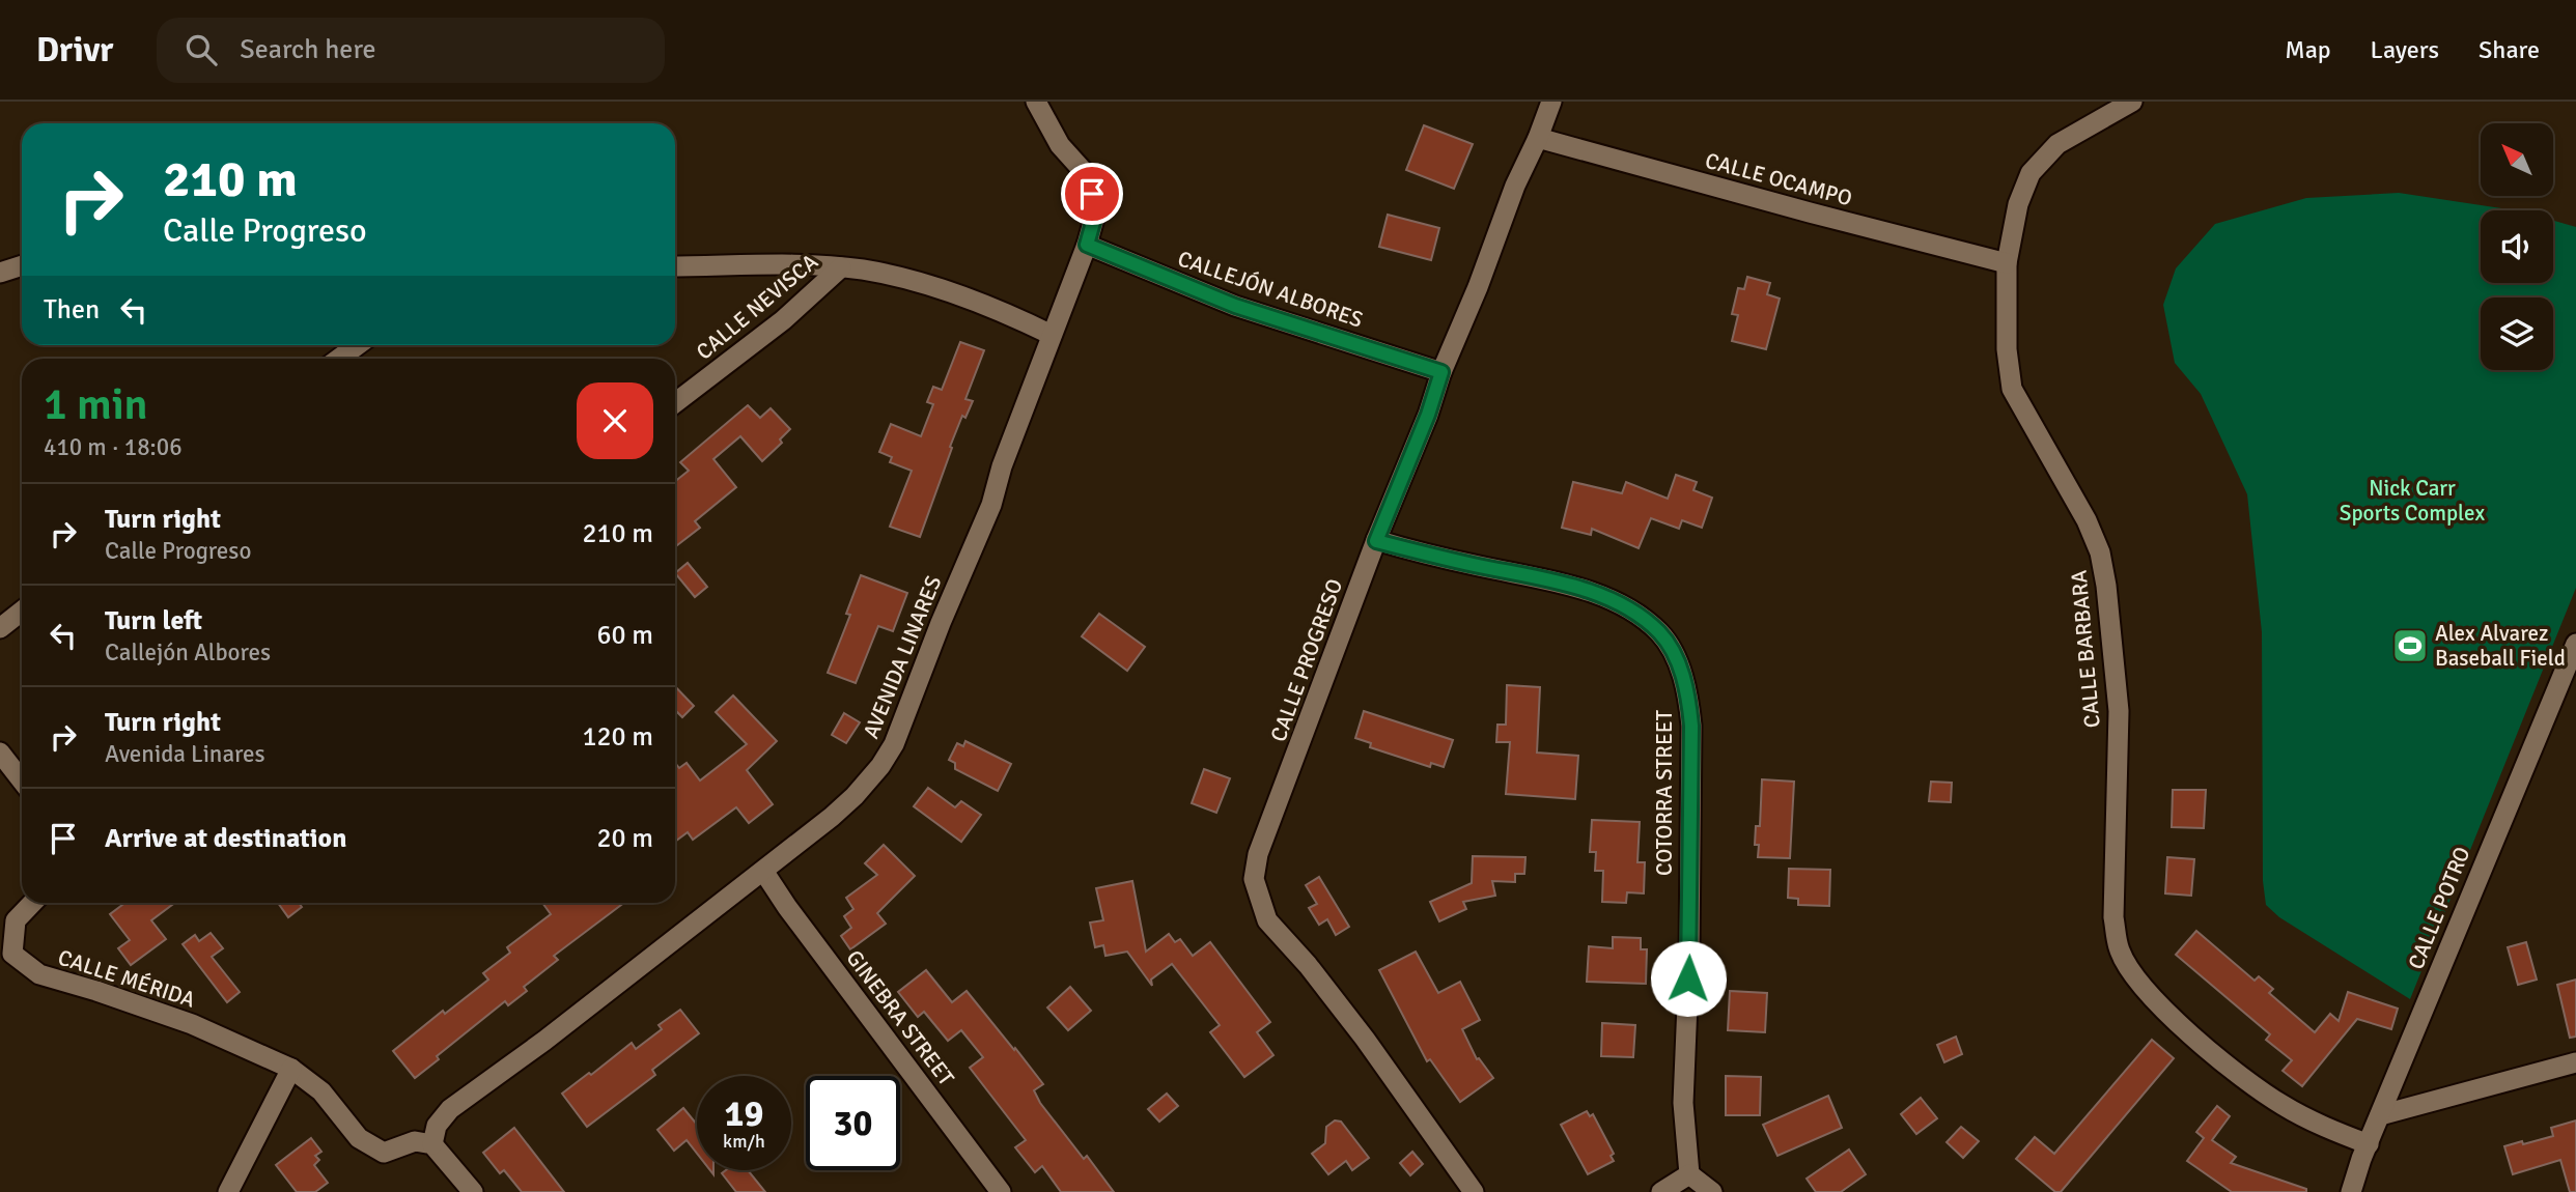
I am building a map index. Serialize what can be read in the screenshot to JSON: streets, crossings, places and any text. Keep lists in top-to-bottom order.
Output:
{
  "streets": {
    "street": [
      "CALLE OCAMPO",
      "CALLEJÓN ALBORES",
      "CALLE NEVISCA",
      "CALLE BARBARA",
      "AVENIDA LINARES",
      "CALLE PROGRESO",
      "COTORRA STREET",
      "CALLE POTRO",
      "CALLE MÉRIDA",
      "GINEBRA STREET"
    ]
  },
  "crossings": [
    ["CALLE OCAMPO", "CALLE BARBARA"],
    ["CALLE OCAMPO", "CALLE PROGRESO"],
    ["CALLEJÓN ALBORES", "AVENIDA LINARES"],
    ["CALLEJÓN ALBORES", "CALLE PROGRESO"],
    ["CALLE BARBARA", "CALLE POTRO"],
    ["AVENIDA LINARES", "GINEBRA STREET"],
    ["CALLE PROGRESO", "COTORRA STREET"]
  ],
  "parks": ["Nick Carr Sports Complex"],
  "places": {
    "sports": ["Alex Alvarez Baseball Field"]
  },
  "north": "top left",
  "page": {
    "header": "Drivr",
    "search": "Search here",
    "nav": ["Map", "Layers", "Share"],
    "turn": ["210 m", "Calle Progreso"],
    "then": "Then",
    "heading": ["1 min", "410 m · 18:06"],
    "list": [
      {
        "name": "Turn right",
        "note": "Calle Progreso",
        "value": "210 m"
      },
      {
        "name": "Turn left",
        "note": "Callejón Albores",
        "value": "60 m"
      },
      {
        "name": "Turn right",
        "note": "Avenida Linares",
        "value": "120 m"
      },
      {
        "name": "Arrive at destination",
        "value": "20 m"
      }
    ],
    "speed": "19 km/h",
    "limit": "30"
  }
}
